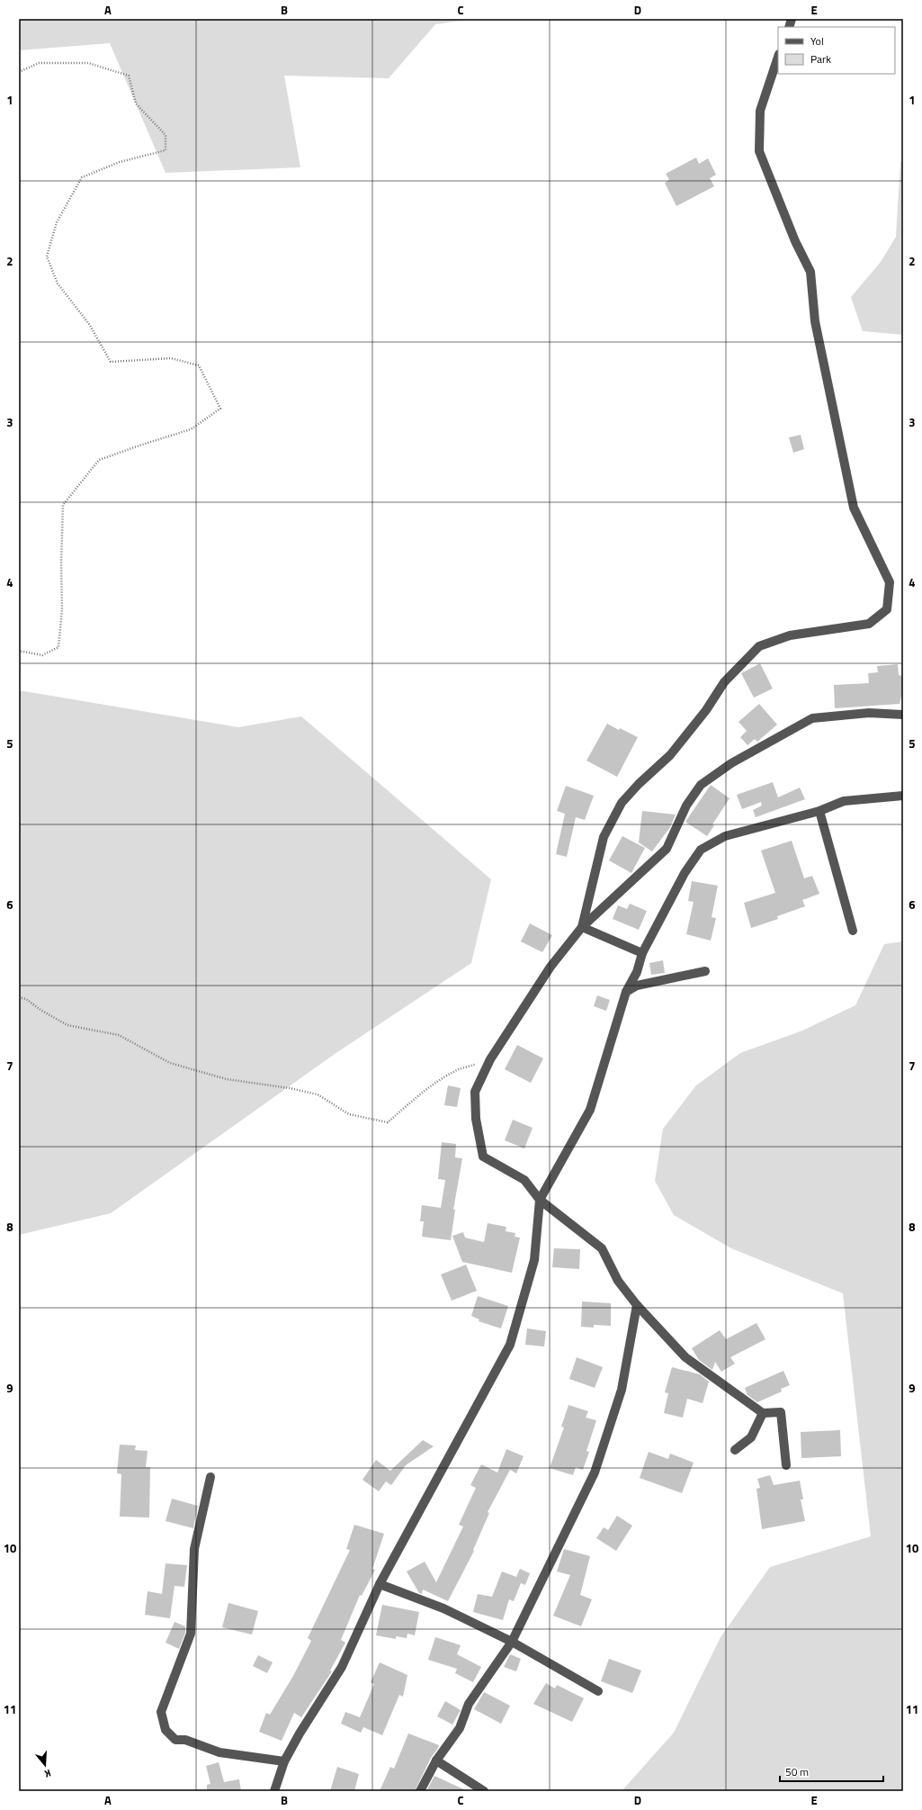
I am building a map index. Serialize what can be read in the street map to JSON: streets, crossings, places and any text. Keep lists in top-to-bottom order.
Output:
{
  "legend": ["Yol", "Park"],
  "scale_bar": "50 m",
  "north": "bottom",
  "grid": {
    "columns": [
      "A",
      "B",
      "C",
      "D",
      "E"
    ],
    "rows": [
      "1",
      "2",
      "3",
      "4",
      "5",
      "6",
      "7",
      "8",
      "9",
      "10",
      "11"
    ]
  }
}
